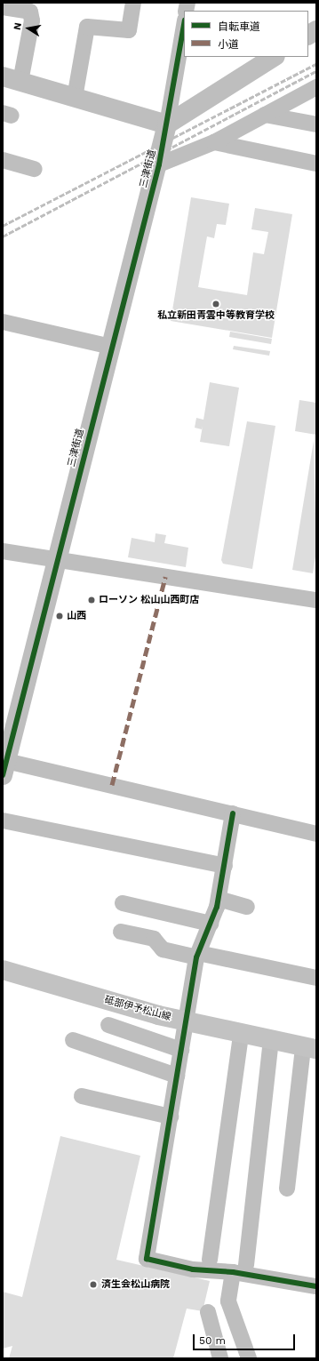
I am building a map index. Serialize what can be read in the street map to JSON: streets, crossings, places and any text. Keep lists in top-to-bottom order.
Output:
{
  "streets": {
    "main road": ["砥部伊予松山線"],
    "street": ["三津街道"]
  },
  "places": [
    "私立新田青雲中等教育学校",
    "ローソン 松山山西町店",
    "山西",
    "済生会松山病院"
  ],
  "legend": ["自転車道", "小道"],
  "scale_bar": "50 m",
  "north": "left"
}
